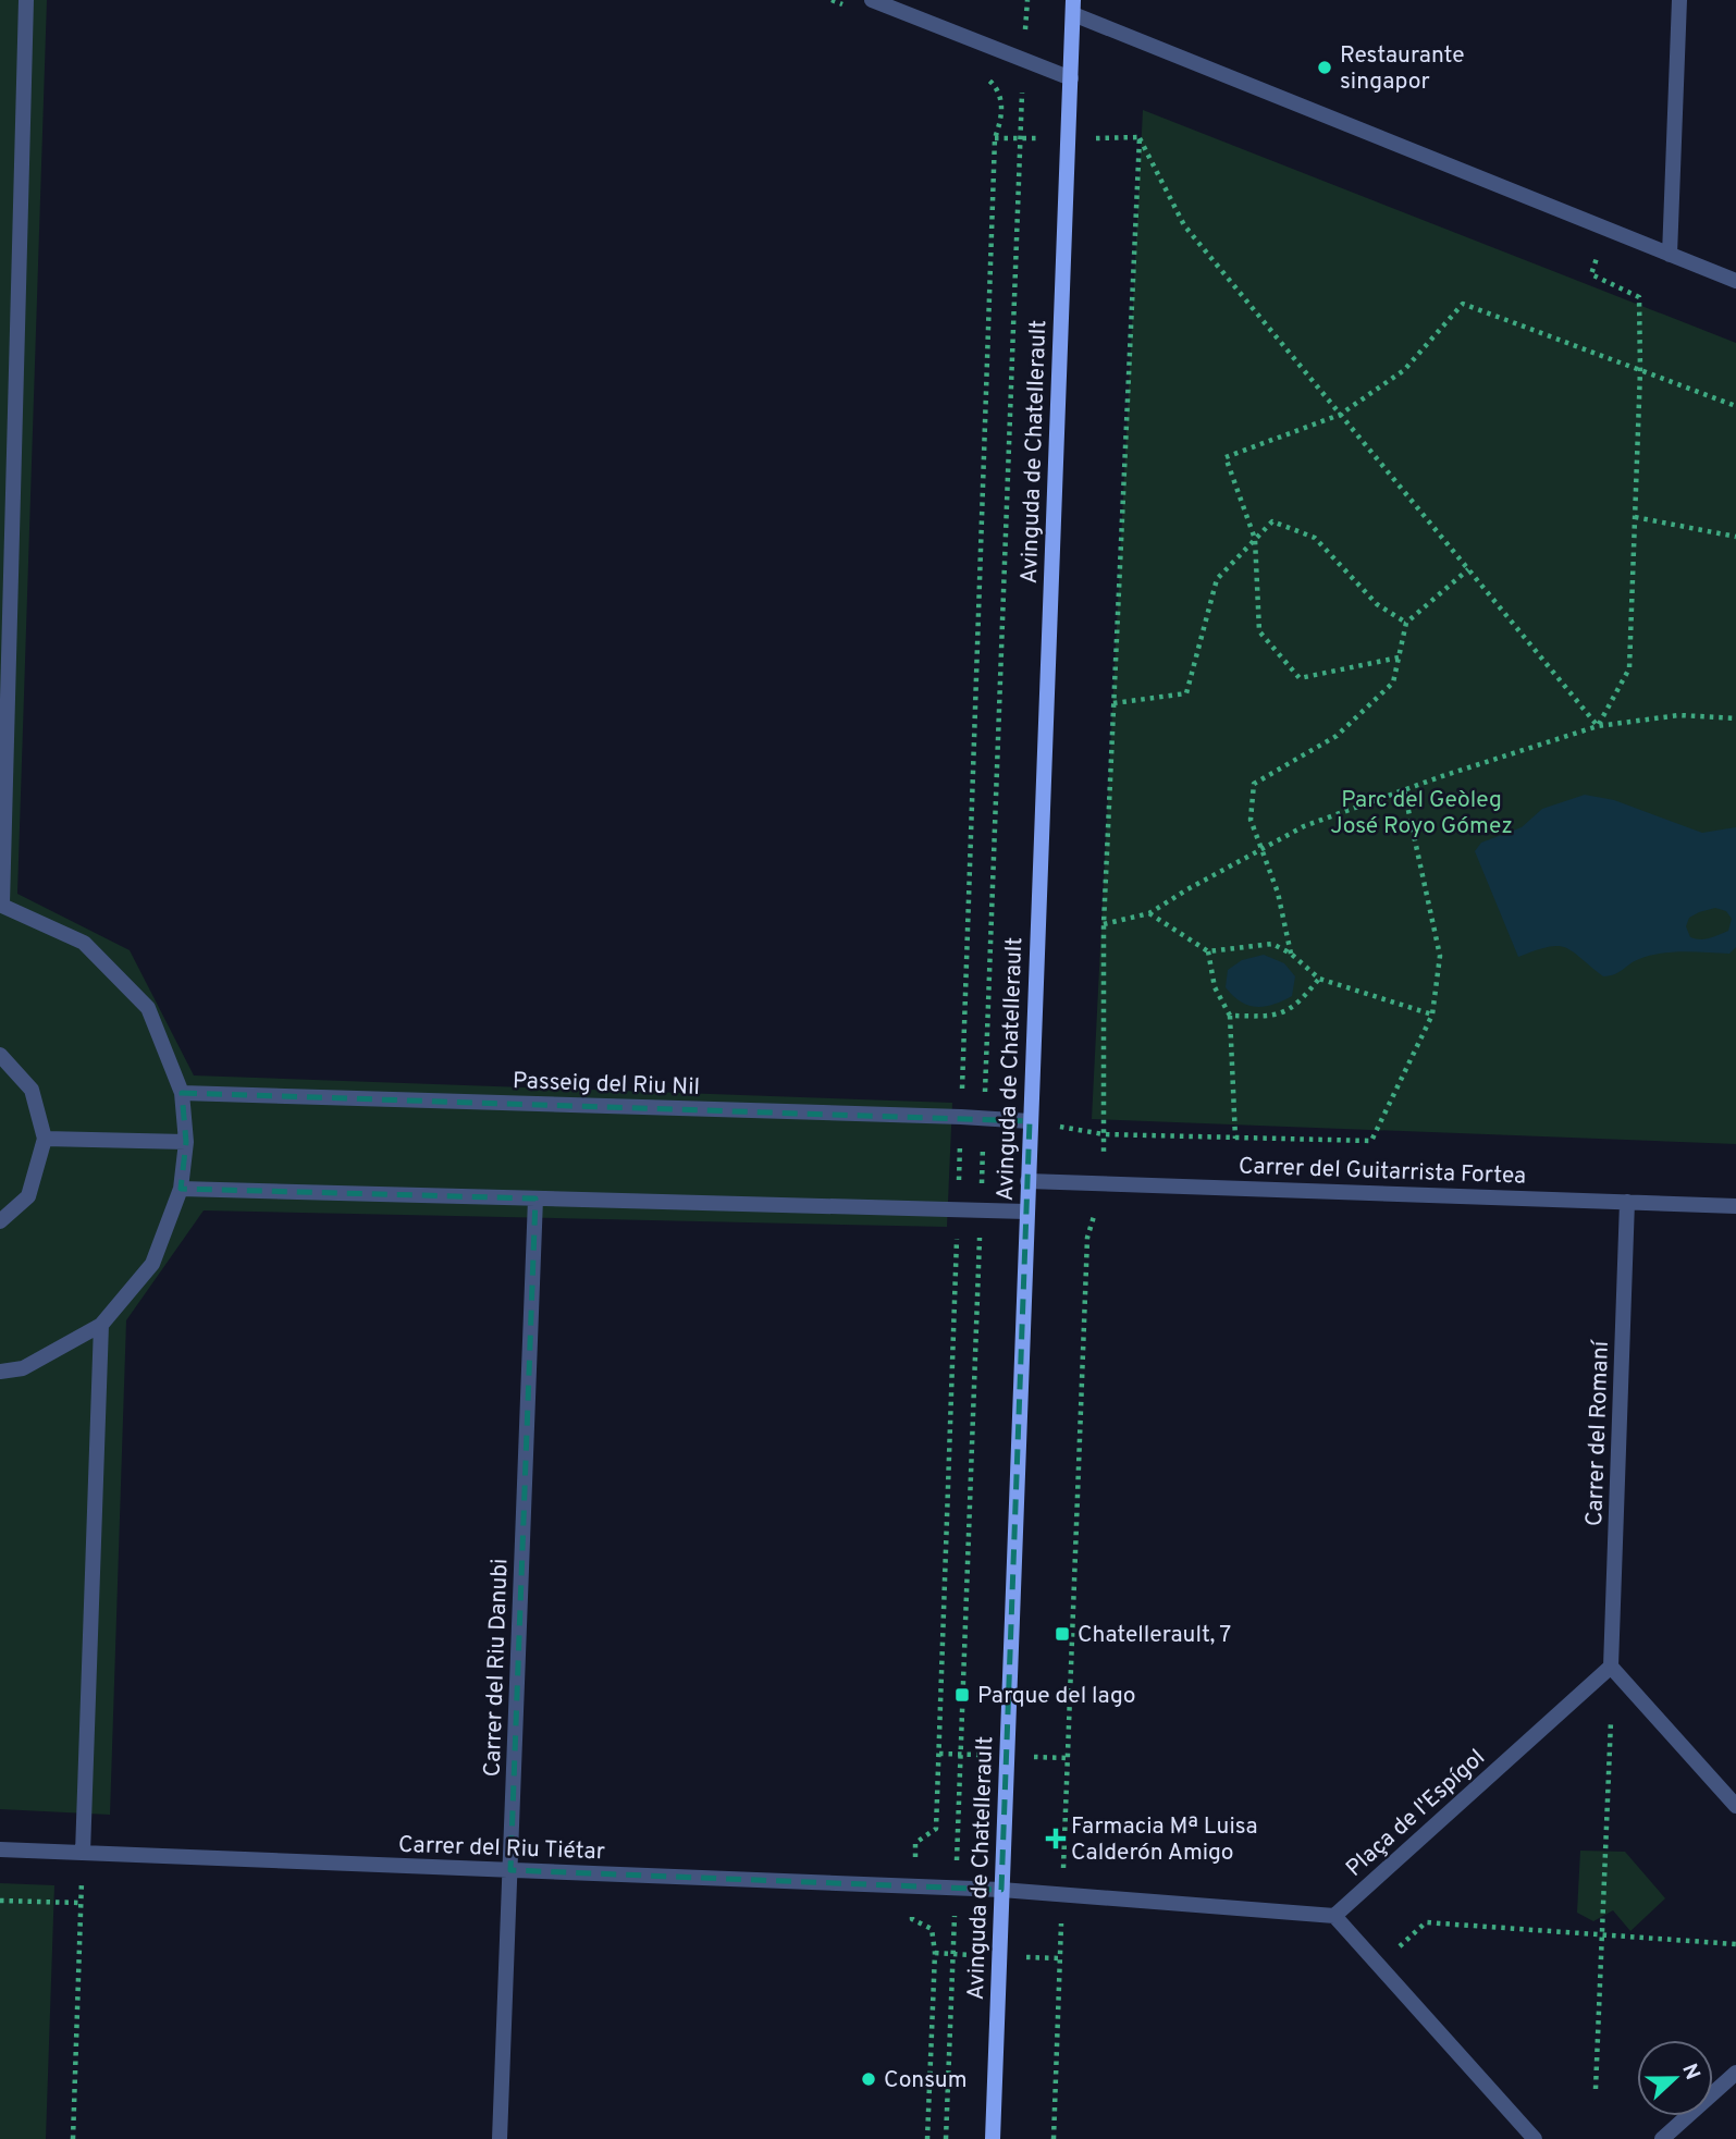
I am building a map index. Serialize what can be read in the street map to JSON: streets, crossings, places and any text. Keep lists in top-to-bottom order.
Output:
{
  "streets": {
    "street": [
      "Avinguda de Chatellerault",
      "Passeig del Riu Nil",
      "Carrer del Guitarrista Fortea",
      "Carrer del Romaní",
      "Carrer del Riu Danubi",
      "Plaça de l'Espígol",
      "Carrer del Riu Tiétar"
    ]
  },
  "crossings": [
    ["Avinguda de Chatellerault", "Passeig del Riu Nil"],
    ["Avinguda de Chatellerault", "Carrer del Guitarrista Fortea"],
    ["Avinguda de Chatellerault", "Carrer del Riu Tiétar"],
    ["Carrer del Guitarrista Fortea", "Carrer del Romaní"],
    ["Carrer del Romaní", "Plaça de l'Espígol"],
    ["Carrer del Riu Danubi", "Carrer del Riu Tiétar"],
    ["Plaça de l'Espígol", "Carrer del Riu Tiétar"]
  ],
  "parks": ["Parc del Geòleg José Royo Gómez"],
  "places": {
    "other": ["Restaurante singapor", "Consum"],
    "transit": ["Chatellerault, 7", "Parque del lago"],
    "health": ["Farmacia Mª Luisa Calderón Amigo"]
  },
  "north": "right"
}
